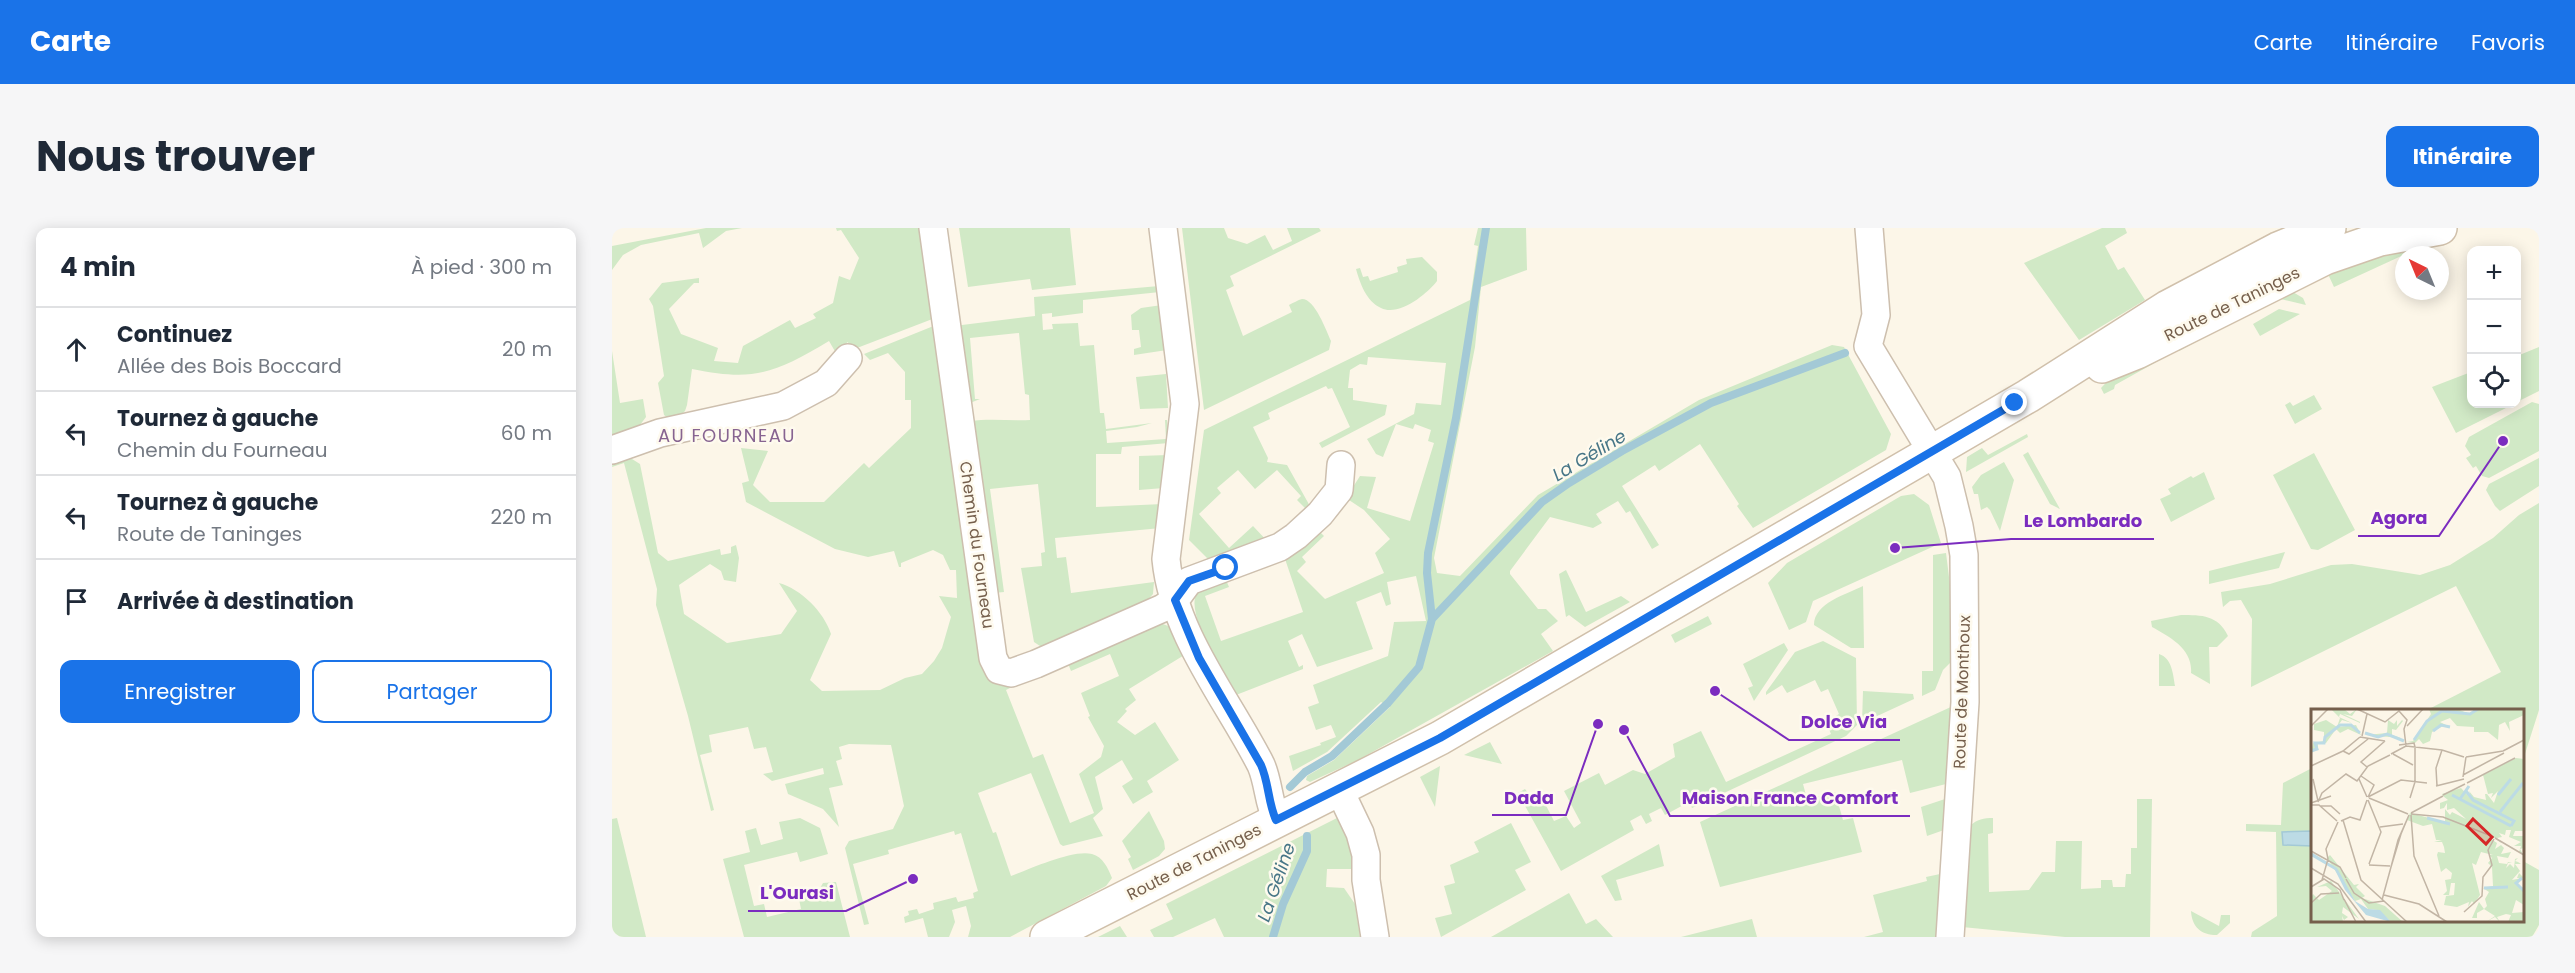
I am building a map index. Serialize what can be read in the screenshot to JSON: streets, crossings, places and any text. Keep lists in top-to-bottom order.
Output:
{
  "streets": {
    "main road": ["Route de Taninges"],
    "street": ["Chemin du Fourneau", "Route de Monthoux"]
  },
  "crossings": [
    ["Route de Taninges", "Route de Monthoux"]
  ],
  "districts": ["AU FOURNEAU"],
  "water": ["La Géline"],
  "places": [
    "Agora",
    "Le Lombardo",
    "Dolce Via",
    "Dada",
    "Maison France Comfort",
    "L'Ourasi"
  ],
  "north": "top left",
  "page": {
    "header": "Carte",
    "nav": ["Carte", "Itinéraire", "Favoris"],
    "title": "Nous trouver",
    "buttons": [
      "Itinéraire",
      ["Enregistrer", "Partager"]
    ],
    "heading": ["4 min", "À pied · 300 m"],
    "map_buttons": ["+", "−"],
    "list": [
      ["Continuez", "Allée des Bois Boccard", "20 m"],
      ["Tournez à gauche", "Chemin du Fourneau", "60 m"],
      ["Tournez à gauche", "Route de Taninges", "220 m"],
      "Arrivée à destination"
    ]
  }
}
